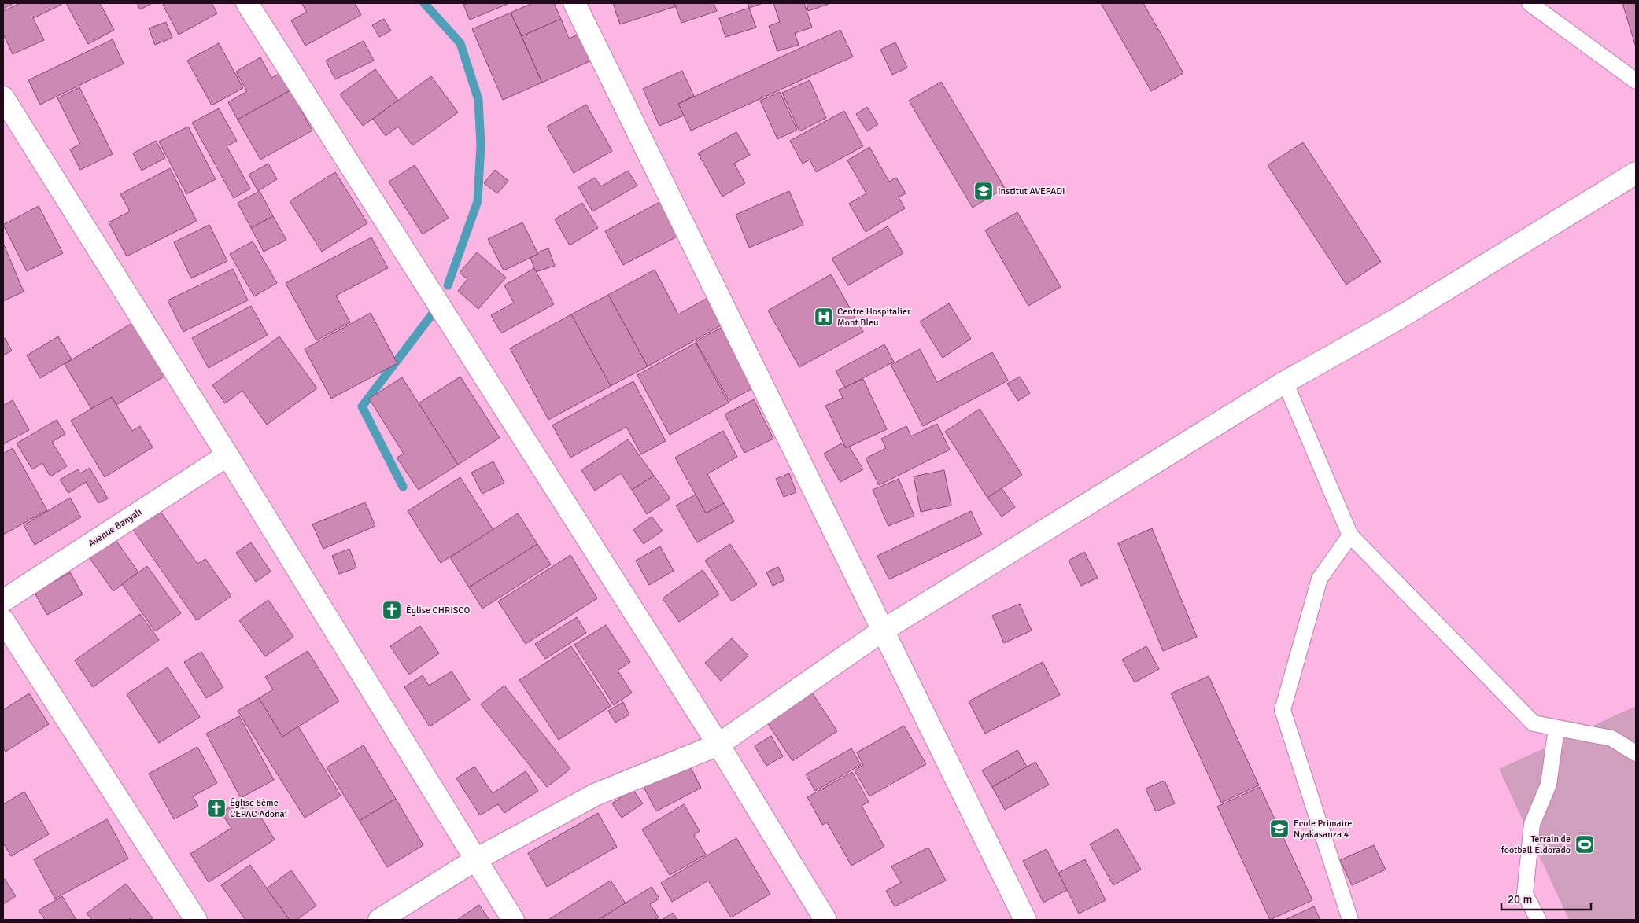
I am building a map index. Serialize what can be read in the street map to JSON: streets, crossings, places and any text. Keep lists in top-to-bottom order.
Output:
{
  "streets": {
    "street": ["Avenue Banyali"]
  },
  "places": {
    "school or university": ["Institut AVEPADI", "Ecole Primaire Nyakasanza 4"],
    "hospital": ["Centre Hospitalier Mont Bleu"],
    "church": ["Église CHRISCO", "Église 8ème CEPAC Adonaï"],
    "sports": ["Terrain de football Eldorado"]
  },
  "scale_bar": "20 m"
}
